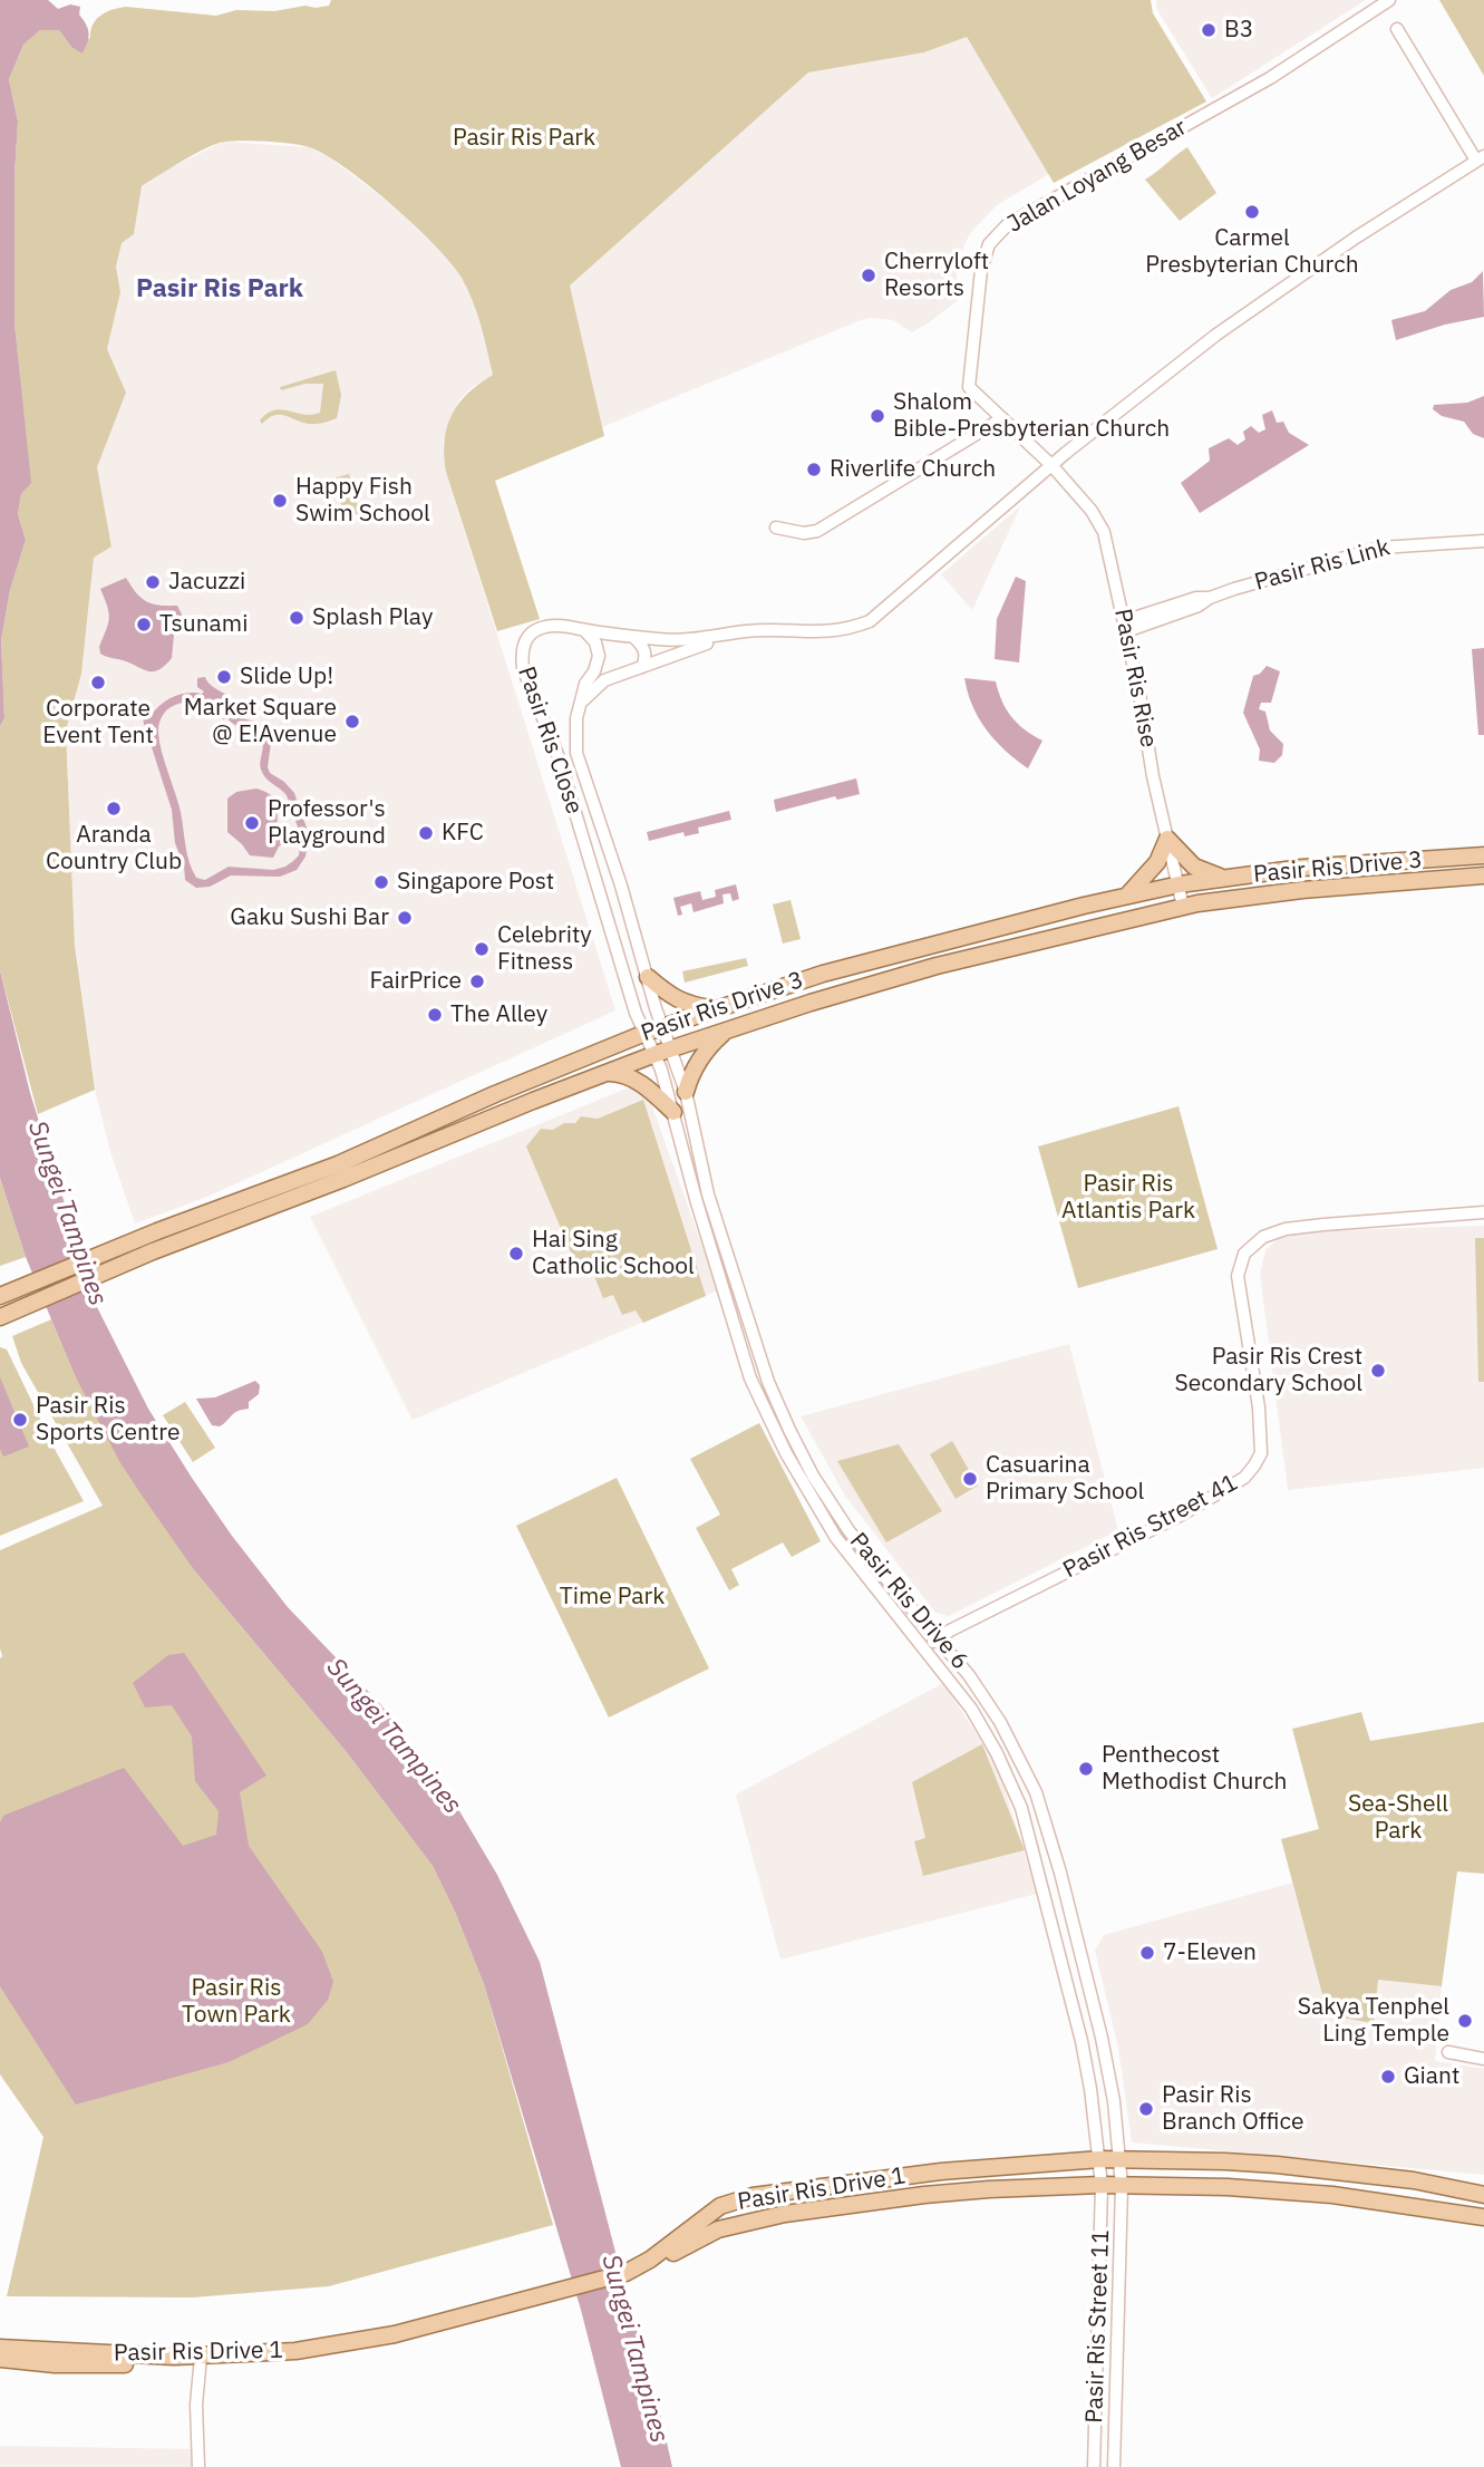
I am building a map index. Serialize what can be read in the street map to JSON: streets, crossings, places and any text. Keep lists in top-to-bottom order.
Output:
{
  "streets": {
    "main road": ["Pasir Ris Drive 3", "Pasir Ris Drive 1"],
    "street": [
      "Jalan Loyang Besar",
      "Pasir Ris Link",
      "Pasir Ris Rise",
      "Pasir Ris Close",
      "Pasir Ris Street 41",
      "Pasir Ris Drive 6",
      "Pasir Ris Street 11"
    ]
  },
  "crossings": [
    ["Jalan Loyang Besar", "Pasir Ris Rise"],
    ["Pasir Ris Link", "Pasir Ris Rise"],
    ["Pasir Ris Rise", "Pasir Ris Drive 3"],
    ["Pasir Ris Close", "Pasir Ris Drive 3"],
    ["Pasir Ris Close", "Pasir Ris Drive 6"],
    ["Pasir Ris Drive 3", "Pasir Ris Drive 6"],
    ["Pasir Ris Street 41", "Pasir Ris Drive 6"],
    ["Pasir Ris Drive 6", "Pasir Ris Drive 1"],
    ["Pasir Ris Drive 6", "Pasir Ris Street 11"],
    ["Pasir Ris Drive 1", "Pasir Ris Street 11"]
  ],
  "districts": ["Pasir Ris Park"],
  "water": ["Sungei Tampines"],
  "parks": [
    "Pasir Ris Park",
    "Pasir Ris Atlantis Park",
    "Time Park",
    "Sea-Shell Park",
    "Pasir Ris Town Park"
  ],
  "places": [
    "B3",
    "Carmel Presbyterian Church",
    "Cherryloft Resorts",
    "Shalom Bible-Presbyterian Church",
    "Riverlife Church",
    "Happy Fish Swim School",
    "Jacuzzi",
    "Splash Play",
    "Tsunami",
    "Slide Up!",
    "Corporate Event Tent",
    "Market Square @ E!Avenue",
    "Aranda Country Club",
    "Professor's Playground",
    "KFC",
    "Singapore Post",
    "Gaku Sushi Bar",
    "Celebrity Fitness",
    "FairPrice",
    "The Alley",
    "Hai Sing Catholic School",
    "Pasir Ris Crest Secondary School",
    "Pasir Ris Sports Centre",
    "Casuarina Primary School",
    "Penthecost Methodist Church",
    "7-Eleven",
    "Sakya Tenphel Ling Temple",
    "Giant",
    "Pasir Ris Branch Office"
  ]
}
